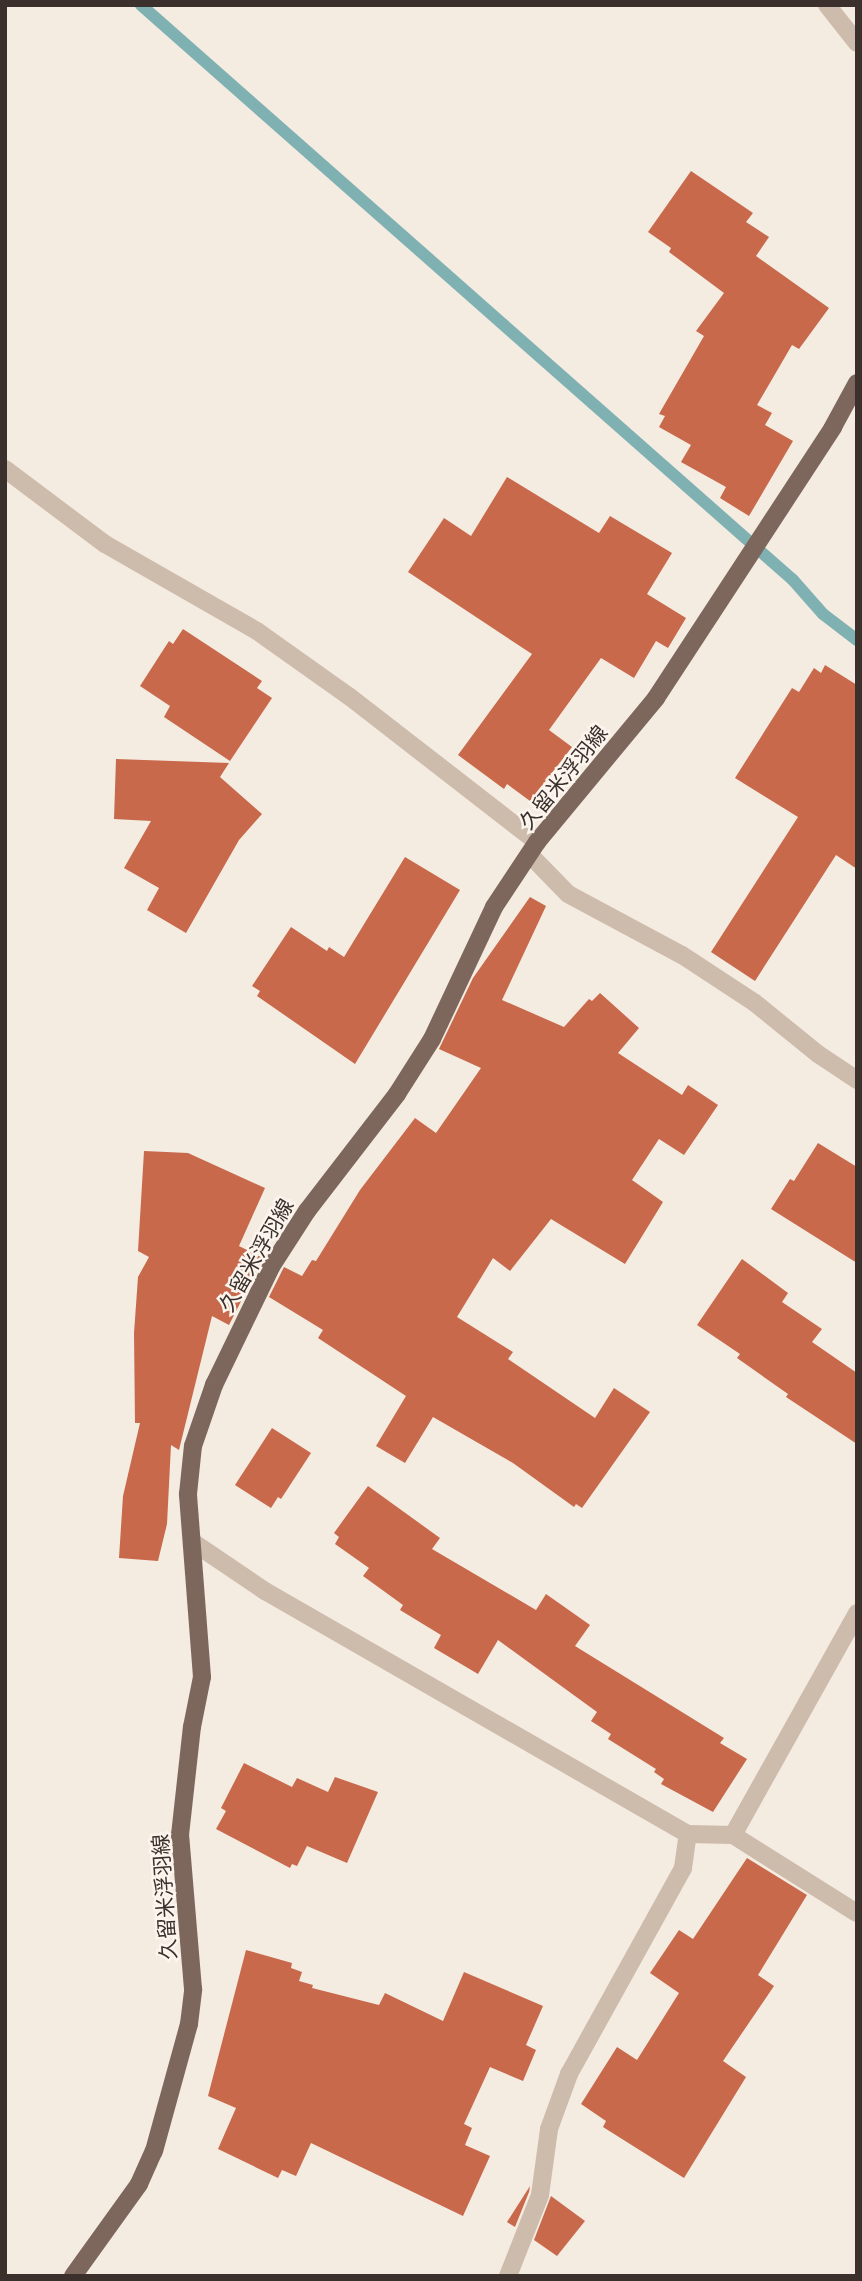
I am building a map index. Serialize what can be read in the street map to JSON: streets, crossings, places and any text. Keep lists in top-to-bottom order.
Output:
{
  "streets": {
    "main road": ["久留米浮羽線"]
  }
}
